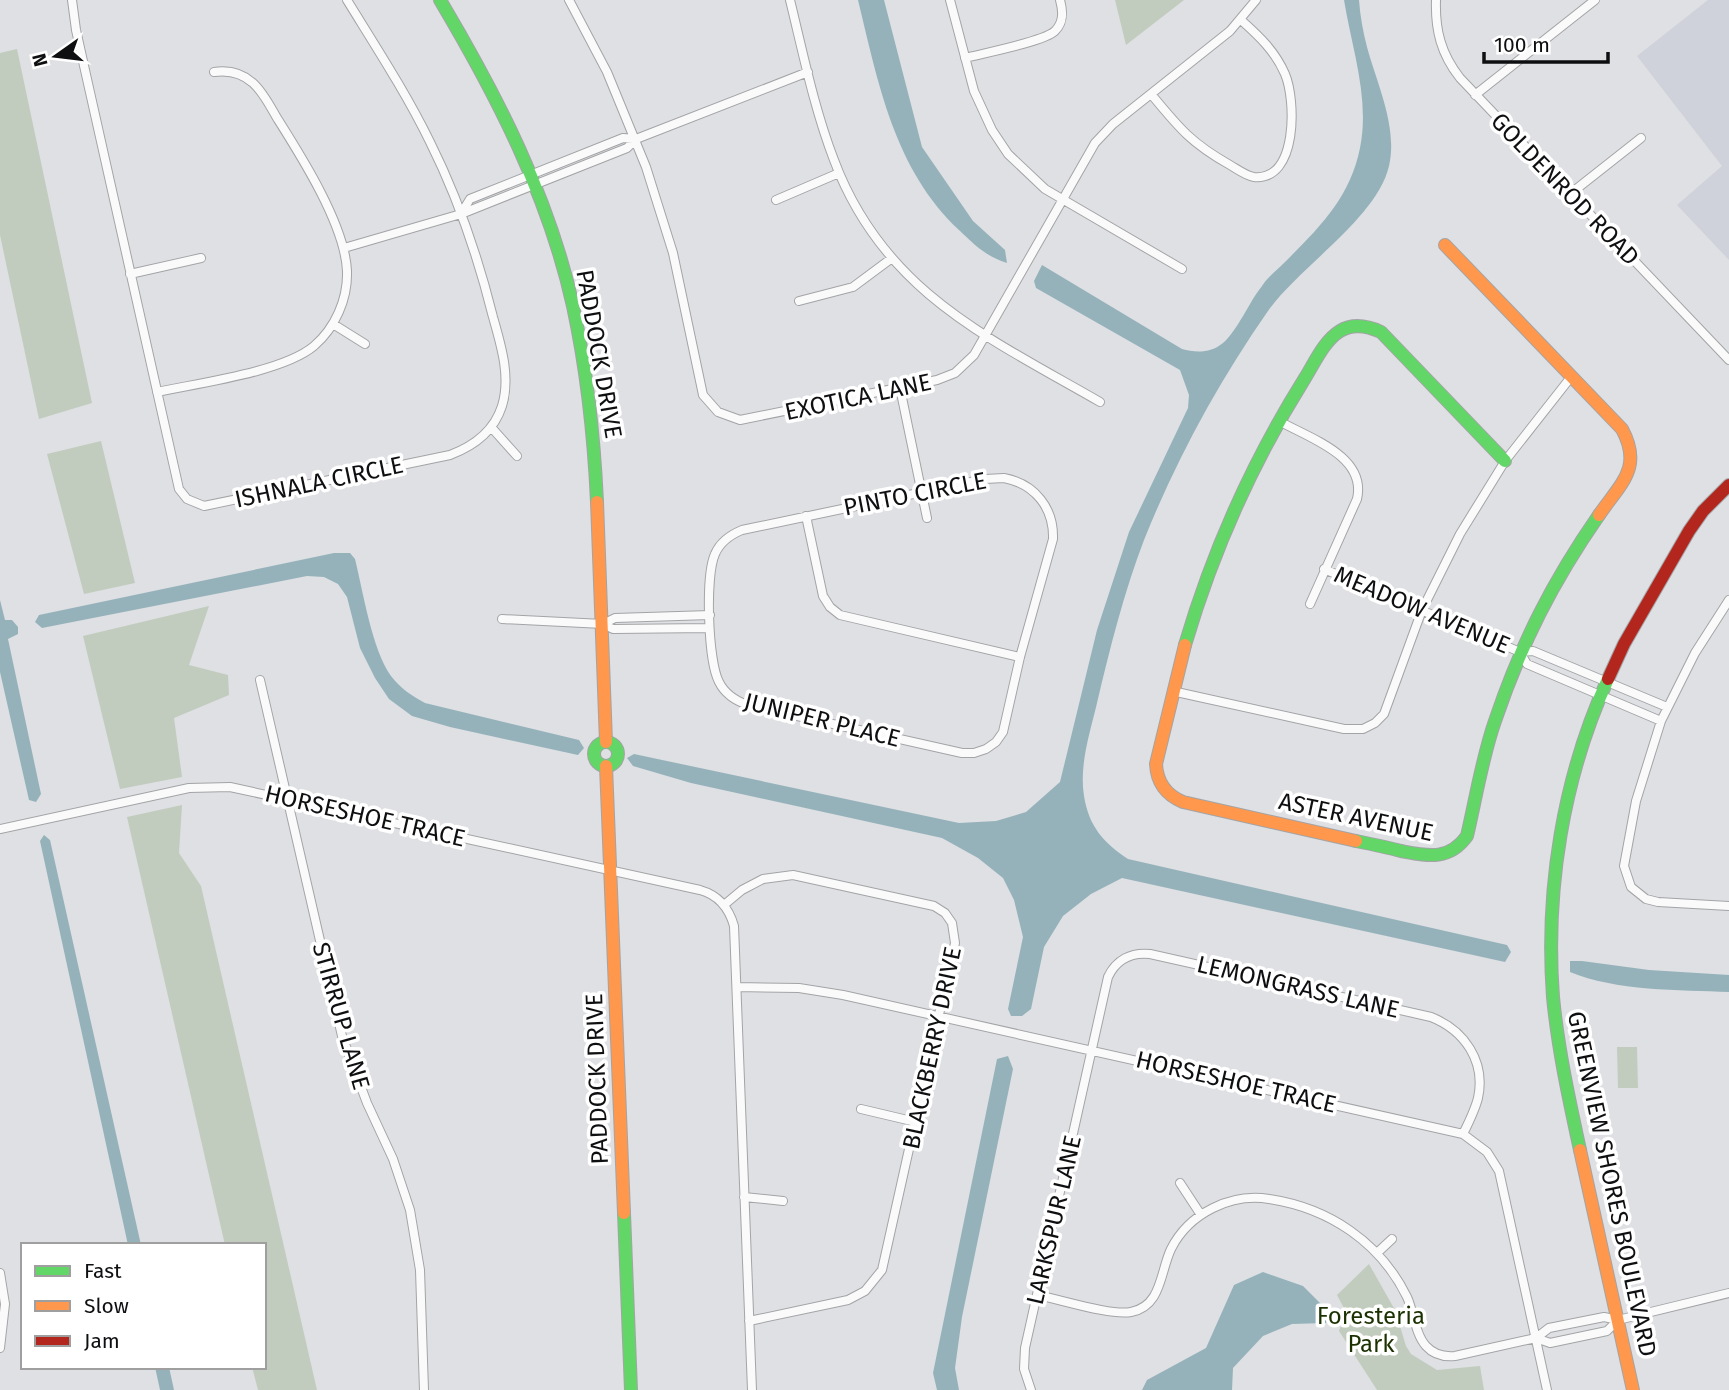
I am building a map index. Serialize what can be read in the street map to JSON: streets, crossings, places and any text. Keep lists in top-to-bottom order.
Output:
{
  "streets": {
    "street": [
      "GOLDENROD ROAD",
      "PADDOCK DRIVE",
      "EXOTICA LANE",
      "ISHNALA CIRCLE",
      "PINTO CIRCLE",
      "MEADOW AVENUE",
      "JUNIPER PLACE",
      "HORSESHOE TRACE",
      "ASTER AVENUE",
      "LEMONGRASS LANE",
      "STIRRUP LANE",
      "BLACKBERRY DRIVE",
      "GREENVIEW SHORES BOULEVARD",
      "LARKSPUR LANE"
    ]
  },
  "crossings": [
    ["PADDOCK DRIVE", "HORSESHOE TRACE"],
    ["PINTO CIRCLE", "JUNIPER PLACE"],
    ["MEADOW AVENUE", "ASTER AVENUE"],
    ["MEADOW AVENUE", "GREENVIEW SHORES BOULEVARD"],
    ["HORSESHOE TRACE", "LEMONGRASS LANE"],
    ["HORSESHOE TRACE", "STIRRUP LANE"],
    ["HORSESHOE TRACE", "BLACKBERRY DRIVE"],
    ["HORSESHOE TRACE", "LARKSPUR LANE"],
    ["LEMONGRASS LANE", "LARKSPUR LANE"]
  ],
  "parks": ["Foresteria Park"],
  "legend": ["Fast", "Slow", "Jam"],
  "scale_bar": "100 m",
  "north": "left"
}
